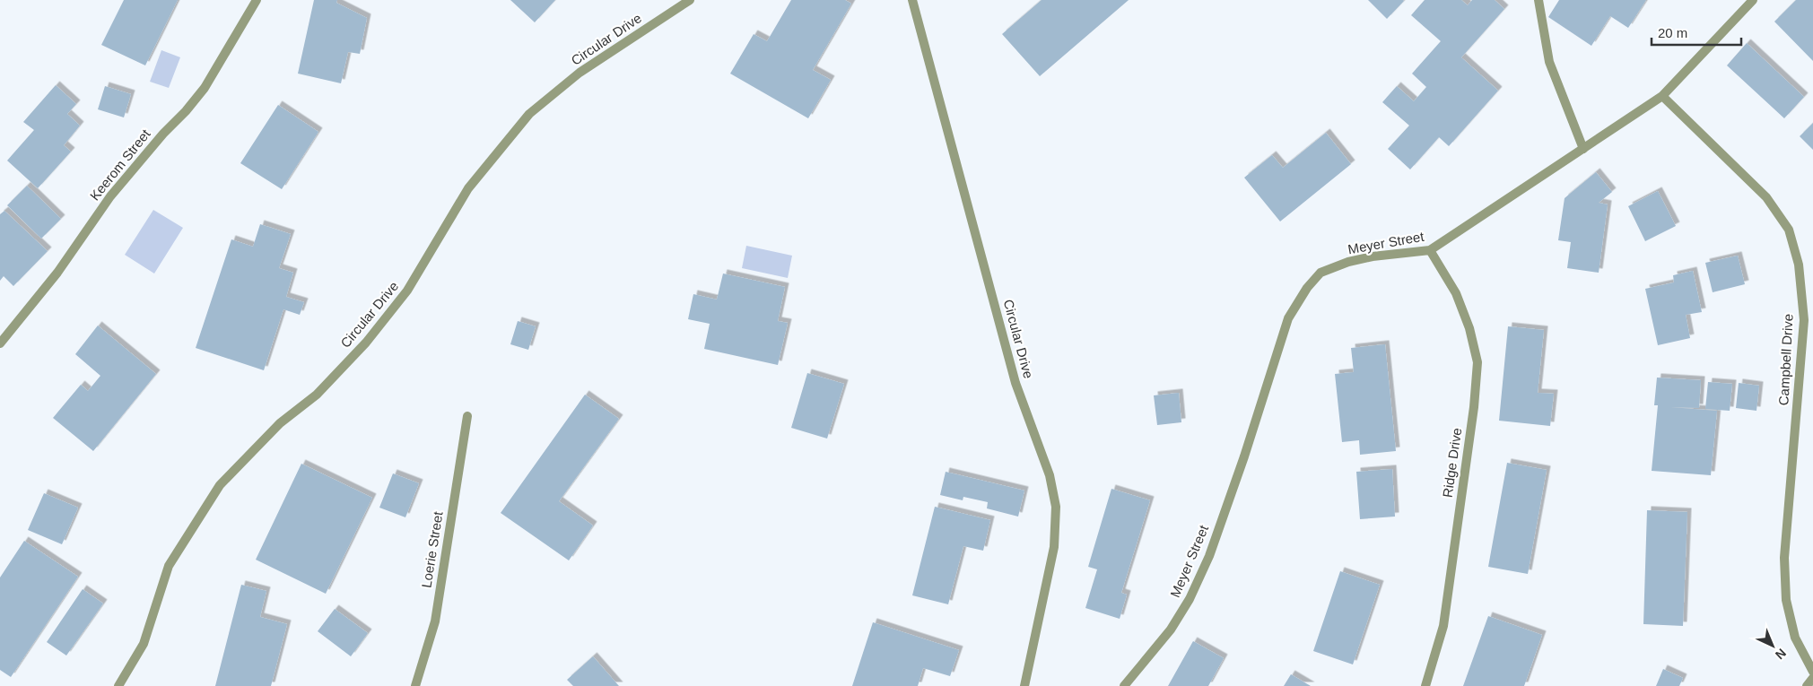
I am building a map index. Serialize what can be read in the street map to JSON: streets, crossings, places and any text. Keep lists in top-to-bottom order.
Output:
{
  "streets": {
    "street": [
      "Circular Drive",
      "Keerom Street",
      "Meyer Street",
      "Campbell Drive",
      "Ridge Drive",
      "Loerie Street"
    ]
  },
  "crossings": [
    ["Meyer Street", "Campbell Drive"],
    ["Meyer Street", "Ridge Drive"]
  ],
  "scale_bar": "20 m",
  "north": "bottom right"
}
